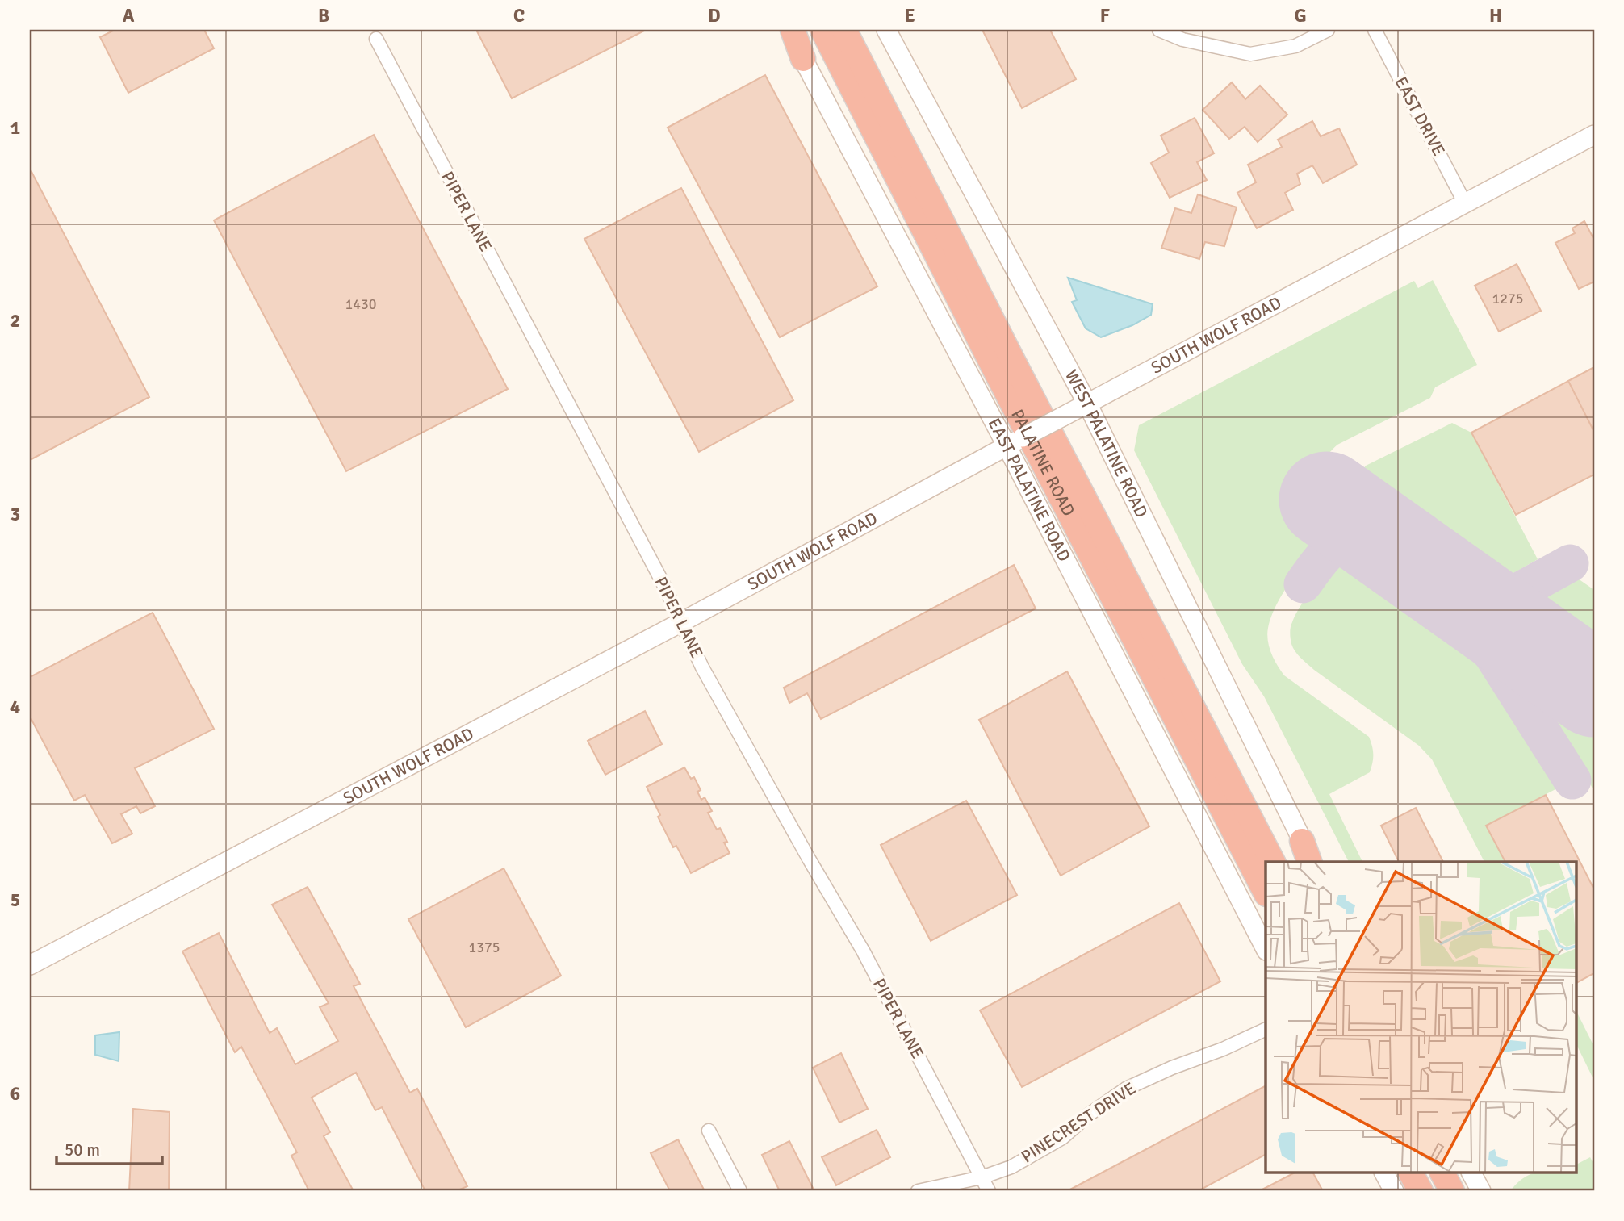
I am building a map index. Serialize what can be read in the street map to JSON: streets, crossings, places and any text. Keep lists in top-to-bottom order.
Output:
{
  "streets": {
    "highway": ["PALATINE ROAD"],
    "street": [
      "EAST DRIVE",
      "PIPER LANE",
      "SOUTH WOLF ROAD",
      "WEST PALATINE ROAD",
      "EAST PALATINE ROAD",
      "PINECREST DRIVE"
    ]
  },
  "crossings": [
    ["EAST DRIVE", "SOUTH WOLF ROAD"],
    ["PIPER LANE", "SOUTH WOLF ROAD"],
    ["PIPER LANE", "PINECREST DRIVE"],
    ["SOUTH WOLF ROAD", "WEST PALATINE ROAD"],
    ["SOUTH WOLF ROAD", "EAST PALATINE ROAD"]
  ],
  "house_numbers": ["1275", "1430", "1375"],
  "scale_bar": "50 m",
  "grid": {
    "columns": [
      "A",
      "B",
      "C",
      "D",
      "E",
      "F",
      "G",
      "H"
    ],
    "rows": [
      "1",
      "2",
      "3",
      "4",
      "5",
      "6"
    ]
  }
}
